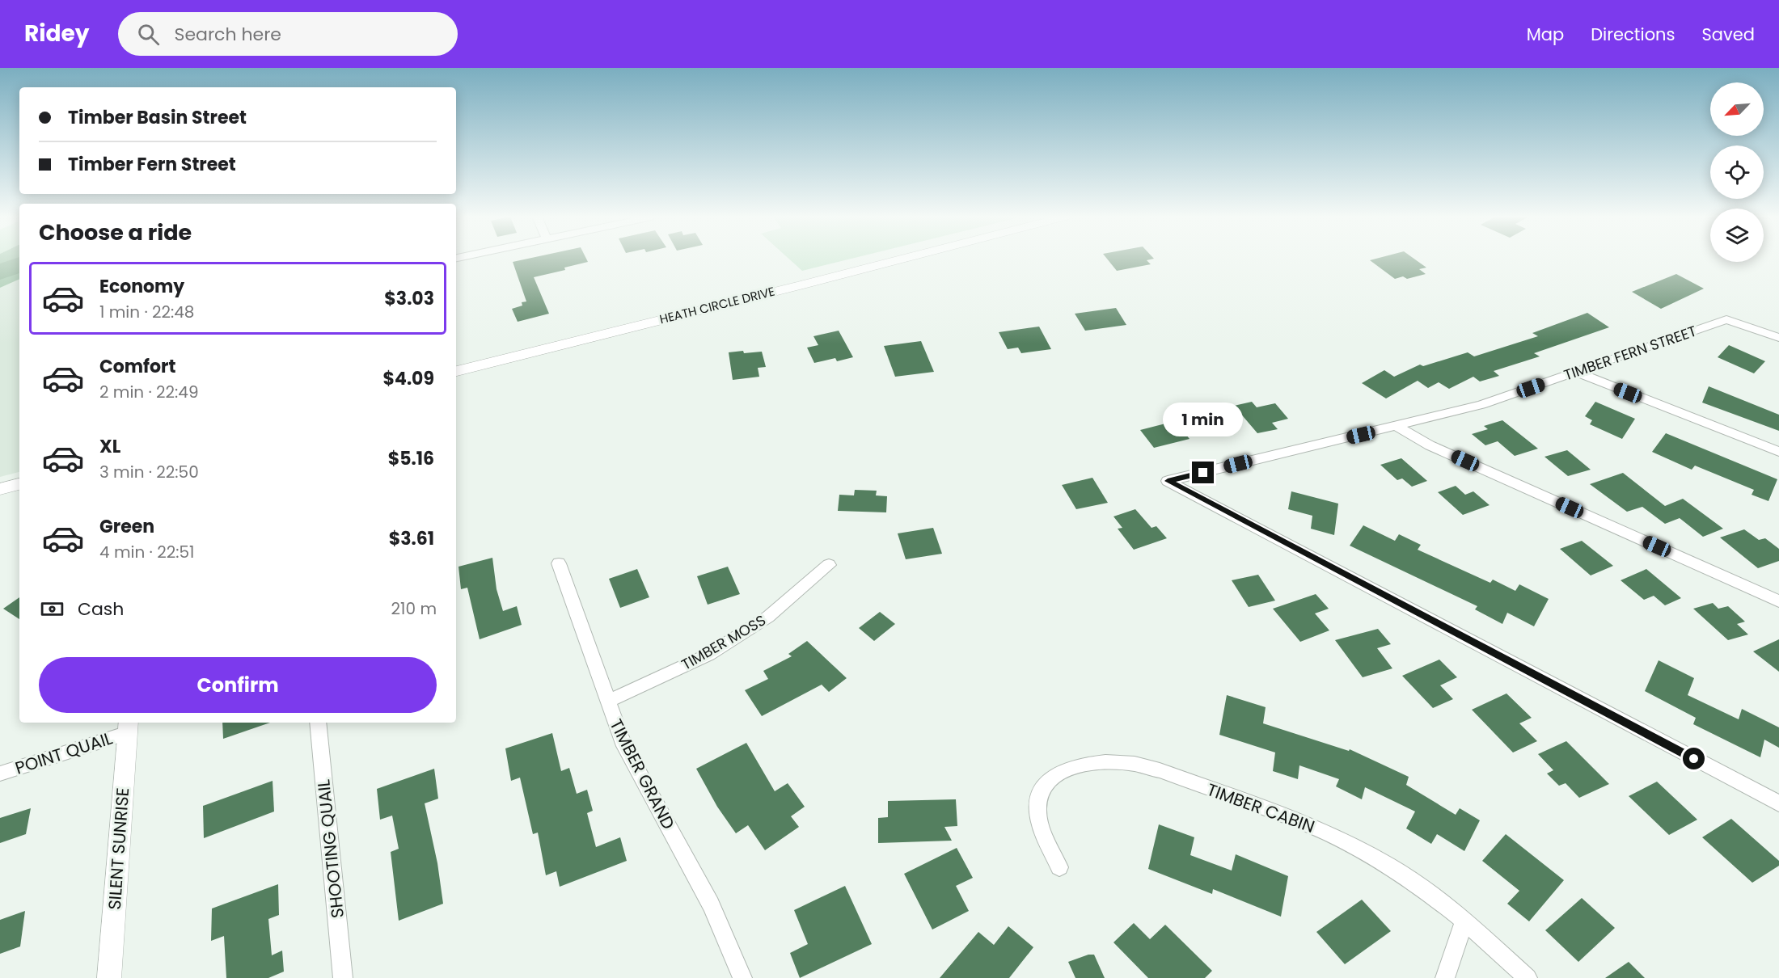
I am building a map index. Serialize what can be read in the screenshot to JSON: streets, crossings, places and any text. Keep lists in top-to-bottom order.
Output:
{
  "streets": {
    "street": [
      "HEATH CIRCLE DRIVE",
      "TIMBER FERN STREET",
      "TIMBER MOSS",
      "POINT QUAIL",
      "TIMBER GRAND",
      "TIMBER CABIN",
      "SILENT SUNRISE",
      "SHOOTING QUAIL"
    ]
  },
  "crossings": [
    ["TIMBER MOSS", "TIMBER GRAND"],
    ["POINT QUAIL", "SILENT SUNRISE"]
  ],
  "north": "bottom left",
  "page": {
    "header": "Ridey",
    "search": "Search here",
    "nav": ["Map", "Directions", "Saved"],
    "banner": ["Timber Basin Street", "Timber Fern Street"],
    "heading": "Choose a ride",
    "list": [
      {
        "name": "Economy",
        "note": "1 min · 22:48",
        "value": "$3.03"
      },
      {
        "name": "Comfort",
        "note": "2 min · 22:49",
        "value": "$4.09"
      },
      {
        "name": "XL",
        "note": "3 min · 22:50",
        "value": "$5.16"
      },
      {
        "name": "Green",
        "note": "4 min · 22:51",
        "value": "$3.61"
      }
    ],
    "bubble": "1 min",
    "pay": ["Cash", "210 m"],
    "buttons": "Confirm"
  }
}
